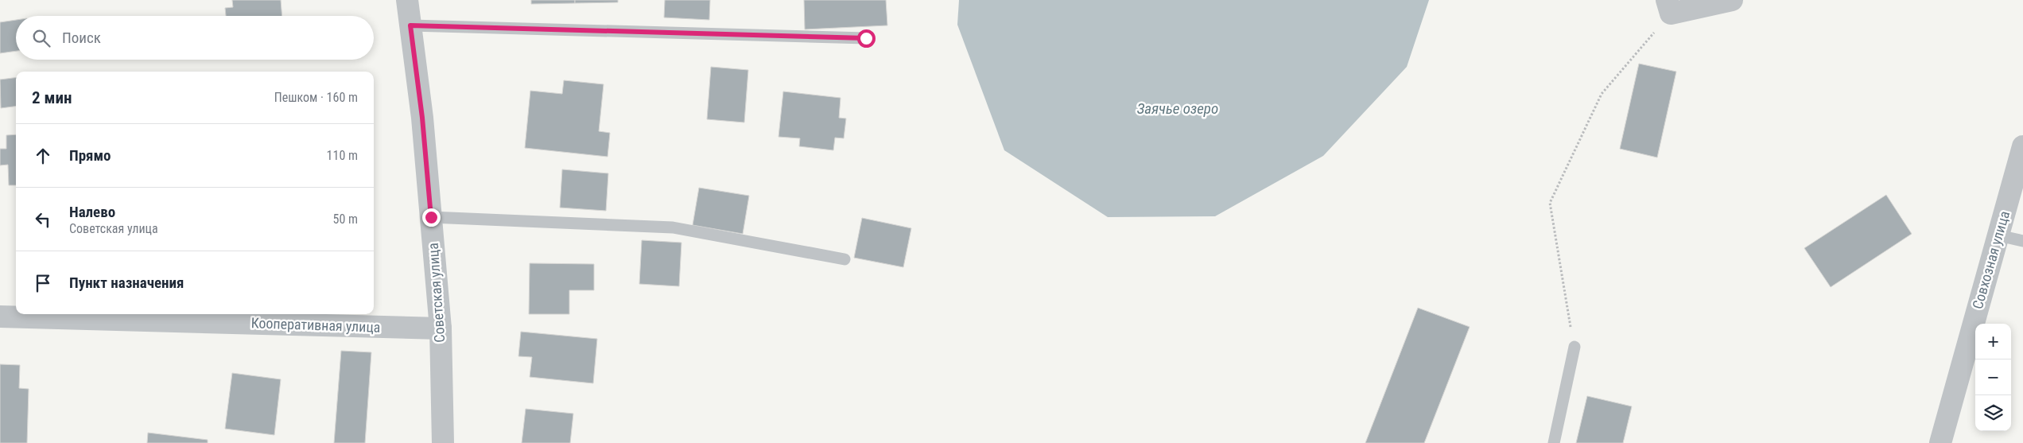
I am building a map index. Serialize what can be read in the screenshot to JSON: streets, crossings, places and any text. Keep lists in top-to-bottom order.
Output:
{
  "streets": {
    "street": ["Совхозная улица", "Советская улица", "Кооперативная улица"]
  },
  "crossings": [
    ["Советская улица", "Кооперативная улица"]
  ],
  "water": ["Заячье озеро"],
  "page": {
    "search": "Поиск",
    "heading": ["2 мин", "Пешком · 160 m"],
    "list": [
      ["Прямо", "110 m"],
      ["Налево", "Советская улица", "50 m"],
      "Пункт назначения"
    ],
    "map_buttons": ["+", "−"]
  }
}
